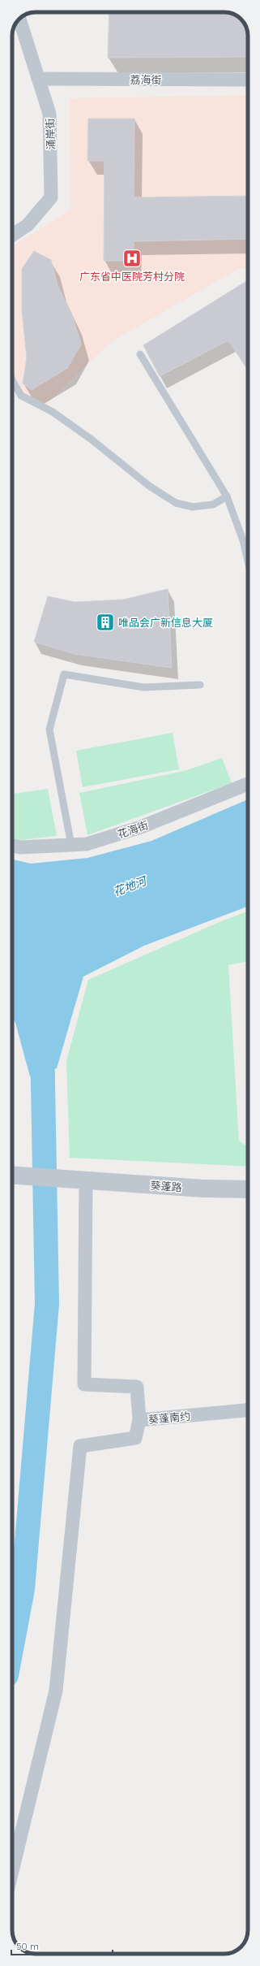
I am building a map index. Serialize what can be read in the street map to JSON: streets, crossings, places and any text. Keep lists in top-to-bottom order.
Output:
{
  "streets": {
    "street": [
      "荔海街",
      "涌岸街",
      "花海街",
      "葵蓬路",
      "葵蓬南约"
    ]
  },
  "crossings": [
    ["荔海街", "涌岸街"]
  ],
  "water": ["花地河"],
  "places": {
    "hospital": ["广东省中医院芳村分院"],
    "building": ["唯品会广新信息大厦"]
  },
  "scale_bar": "50 m"
}
